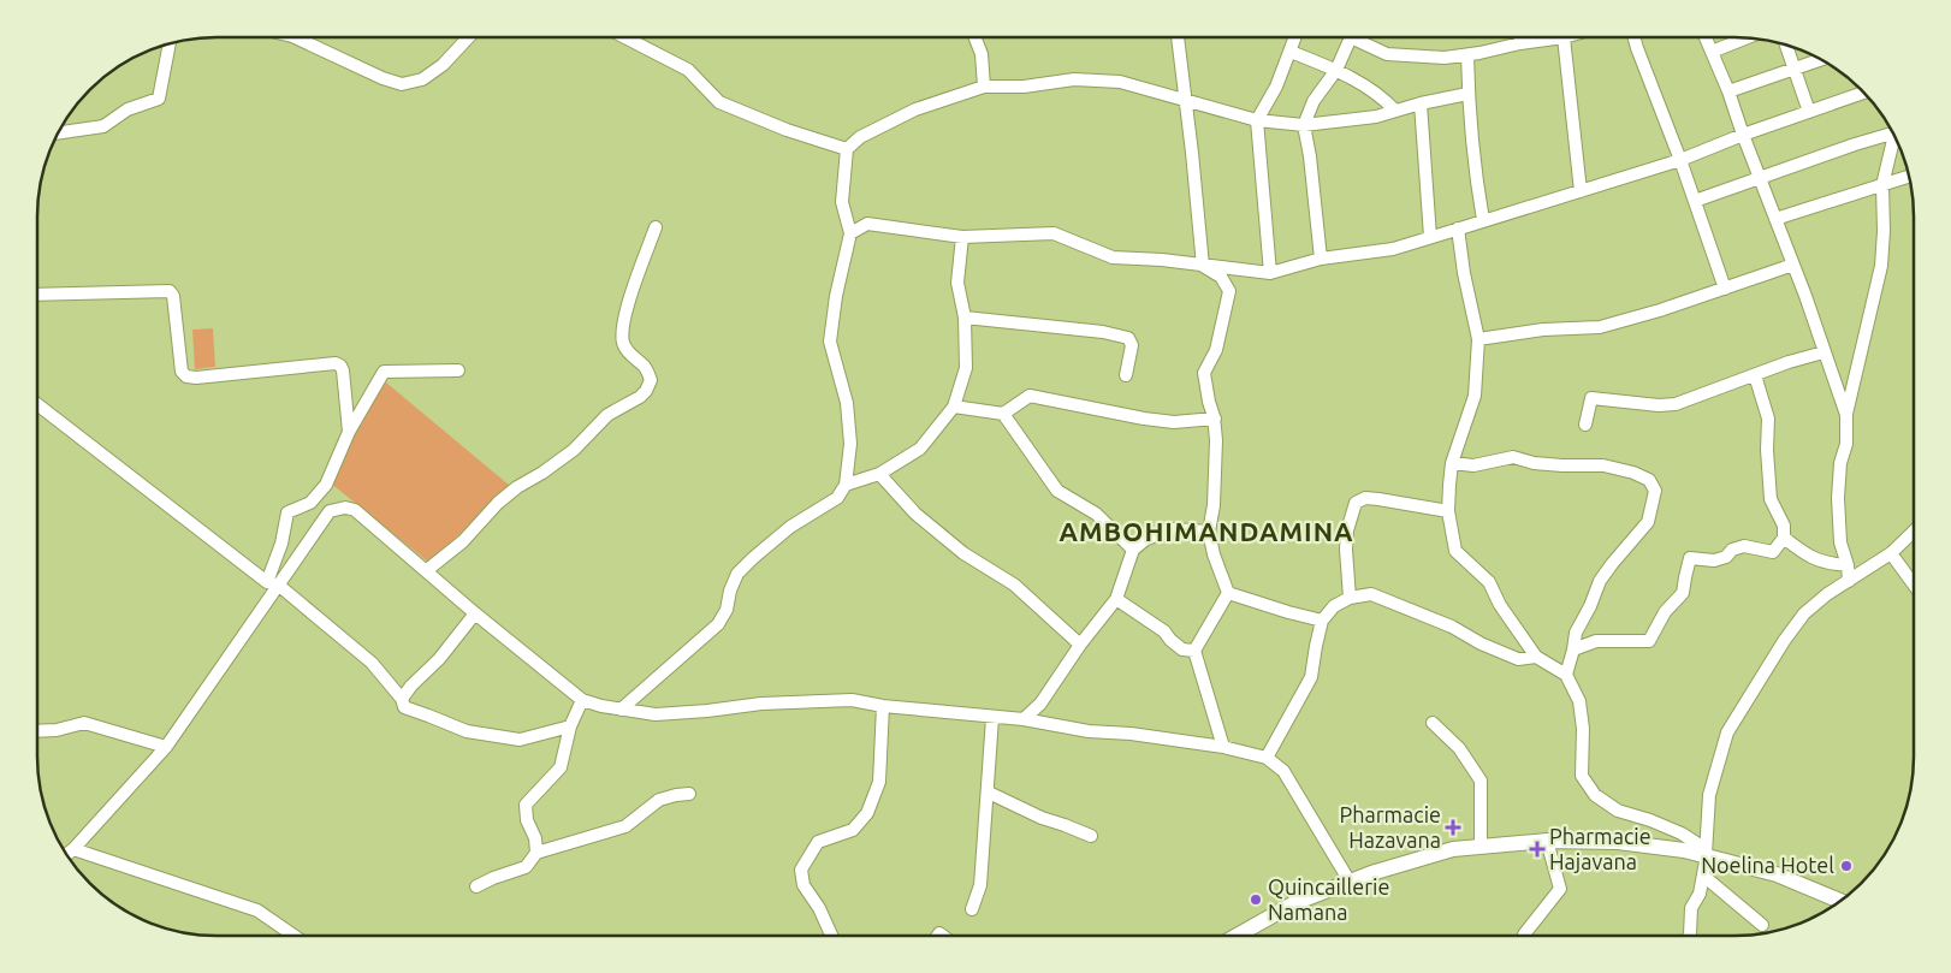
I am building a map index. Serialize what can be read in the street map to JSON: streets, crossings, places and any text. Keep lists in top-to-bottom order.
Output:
{
  "districts": ["AMBOHIMANDAMINA"],
  "places": {
    "health": ["Pharmacie Hazavana", "Pharmacie Hajavana"],
    "other": ["Noelina Hotel", "Quincaillerie Namana"]
  }
}
